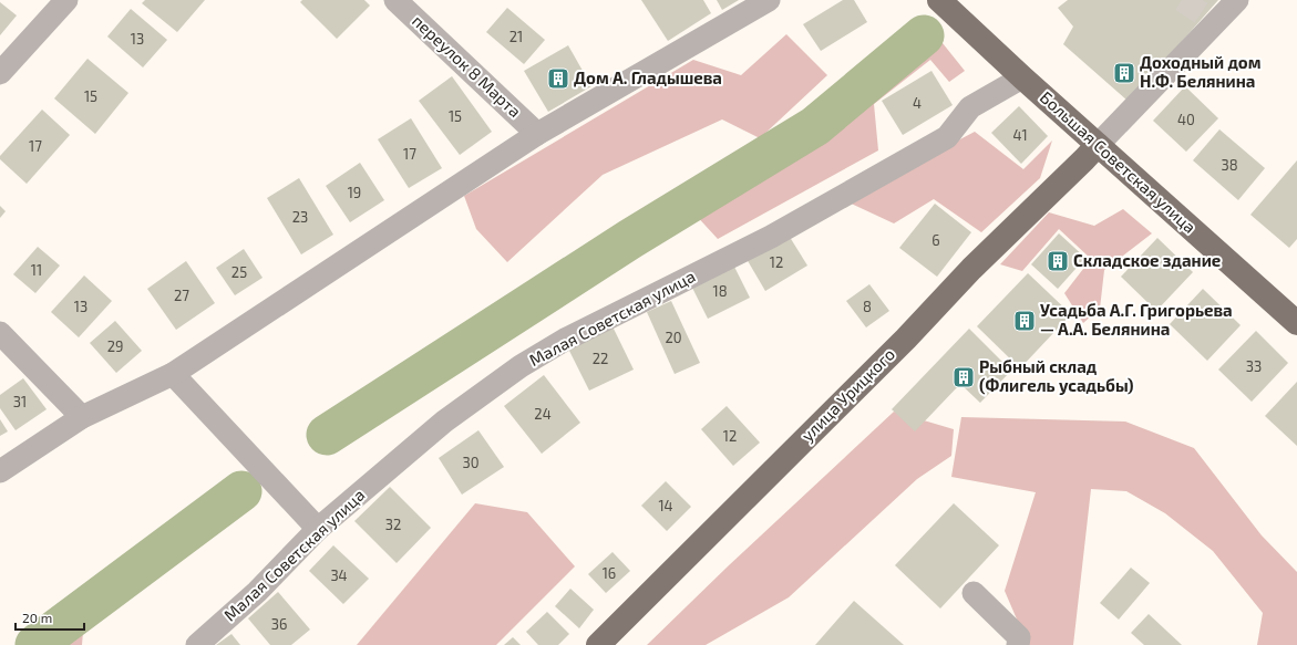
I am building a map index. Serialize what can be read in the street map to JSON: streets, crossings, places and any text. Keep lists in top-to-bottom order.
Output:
{
  "streets": {
    "main road": ["Большая Советская улица", "улица Урицкого"],
    "street": ["переулок 8 Марта", "Малая Советская улица"]
  },
  "crossings": [
    ["Большая Советская улица", "Малая Советская улица"],
    ["Большая Советская улица", "улица Урицкого"]
  ],
  "places": {
    "building": [
      "Доходный дом Н.Ф. Белянина",
      "Дом А. Гладышева",
      "Складское здание",
      "Усадьба А.Г. Григорьева — А.А. Белянина",
      "Рыбный склад (Флигель усадьбы)"
    ]
  },
  "house_numbers": [
    "21",
    "13",
    "15",
    "4",
    "15",
    "40",
    "41",
    "17",
    "17",
    "38",
    "19",
    "23",
    "6",
    "12",
    "11",
    "25",
    "18",
    "27",
    "13",
    "8",
    "20",
    "29",
    "22",
    "33",
    "31",
    "24",
    "12",
    "30",
    "14",
    "32",
    "16",
    "34",
    "36"
  ],
  "scale_bar": "20 m"
}
